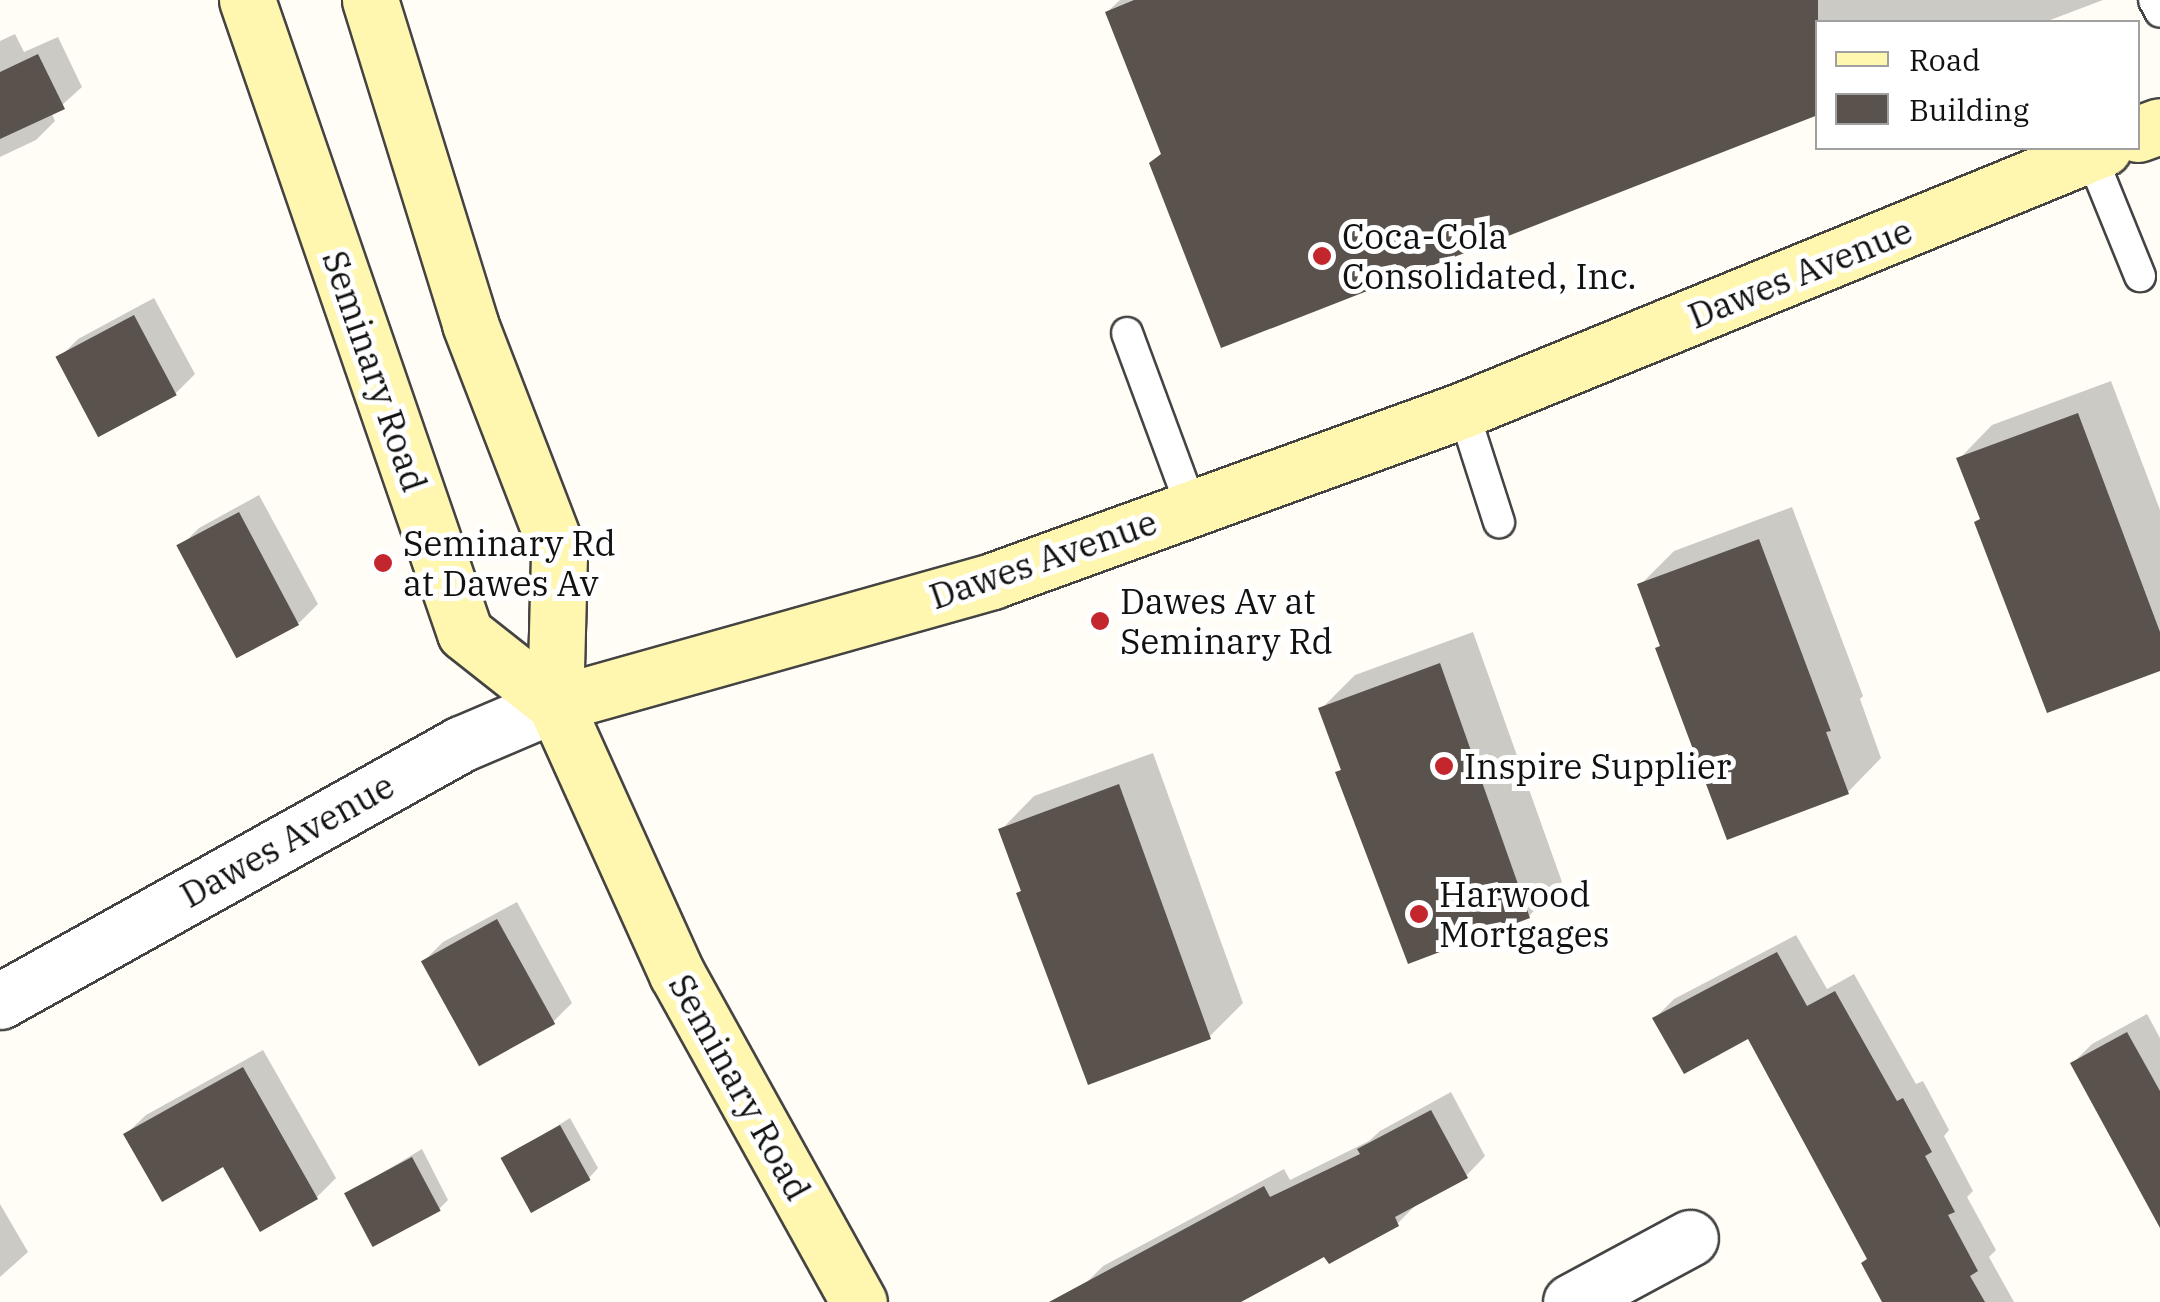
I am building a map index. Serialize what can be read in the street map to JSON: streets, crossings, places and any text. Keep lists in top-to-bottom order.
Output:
{
  "streets": {
    "main road": ["Dawes Avenue", "Seminary Road"]
  },
  "crossings": [
    ["Dawes Avenue", "Seminary Road"]
  ],
  "places": [
    "Coca-Cola Consolidated, Inc.",
    "Seminary Rd at Dawes Av",
    "Dawes Av at Seminary Rd",
    "Inspire Supplier",
    "Harwood Mortgages"
  ],
  "legend": ["Road", "Building"]
}
